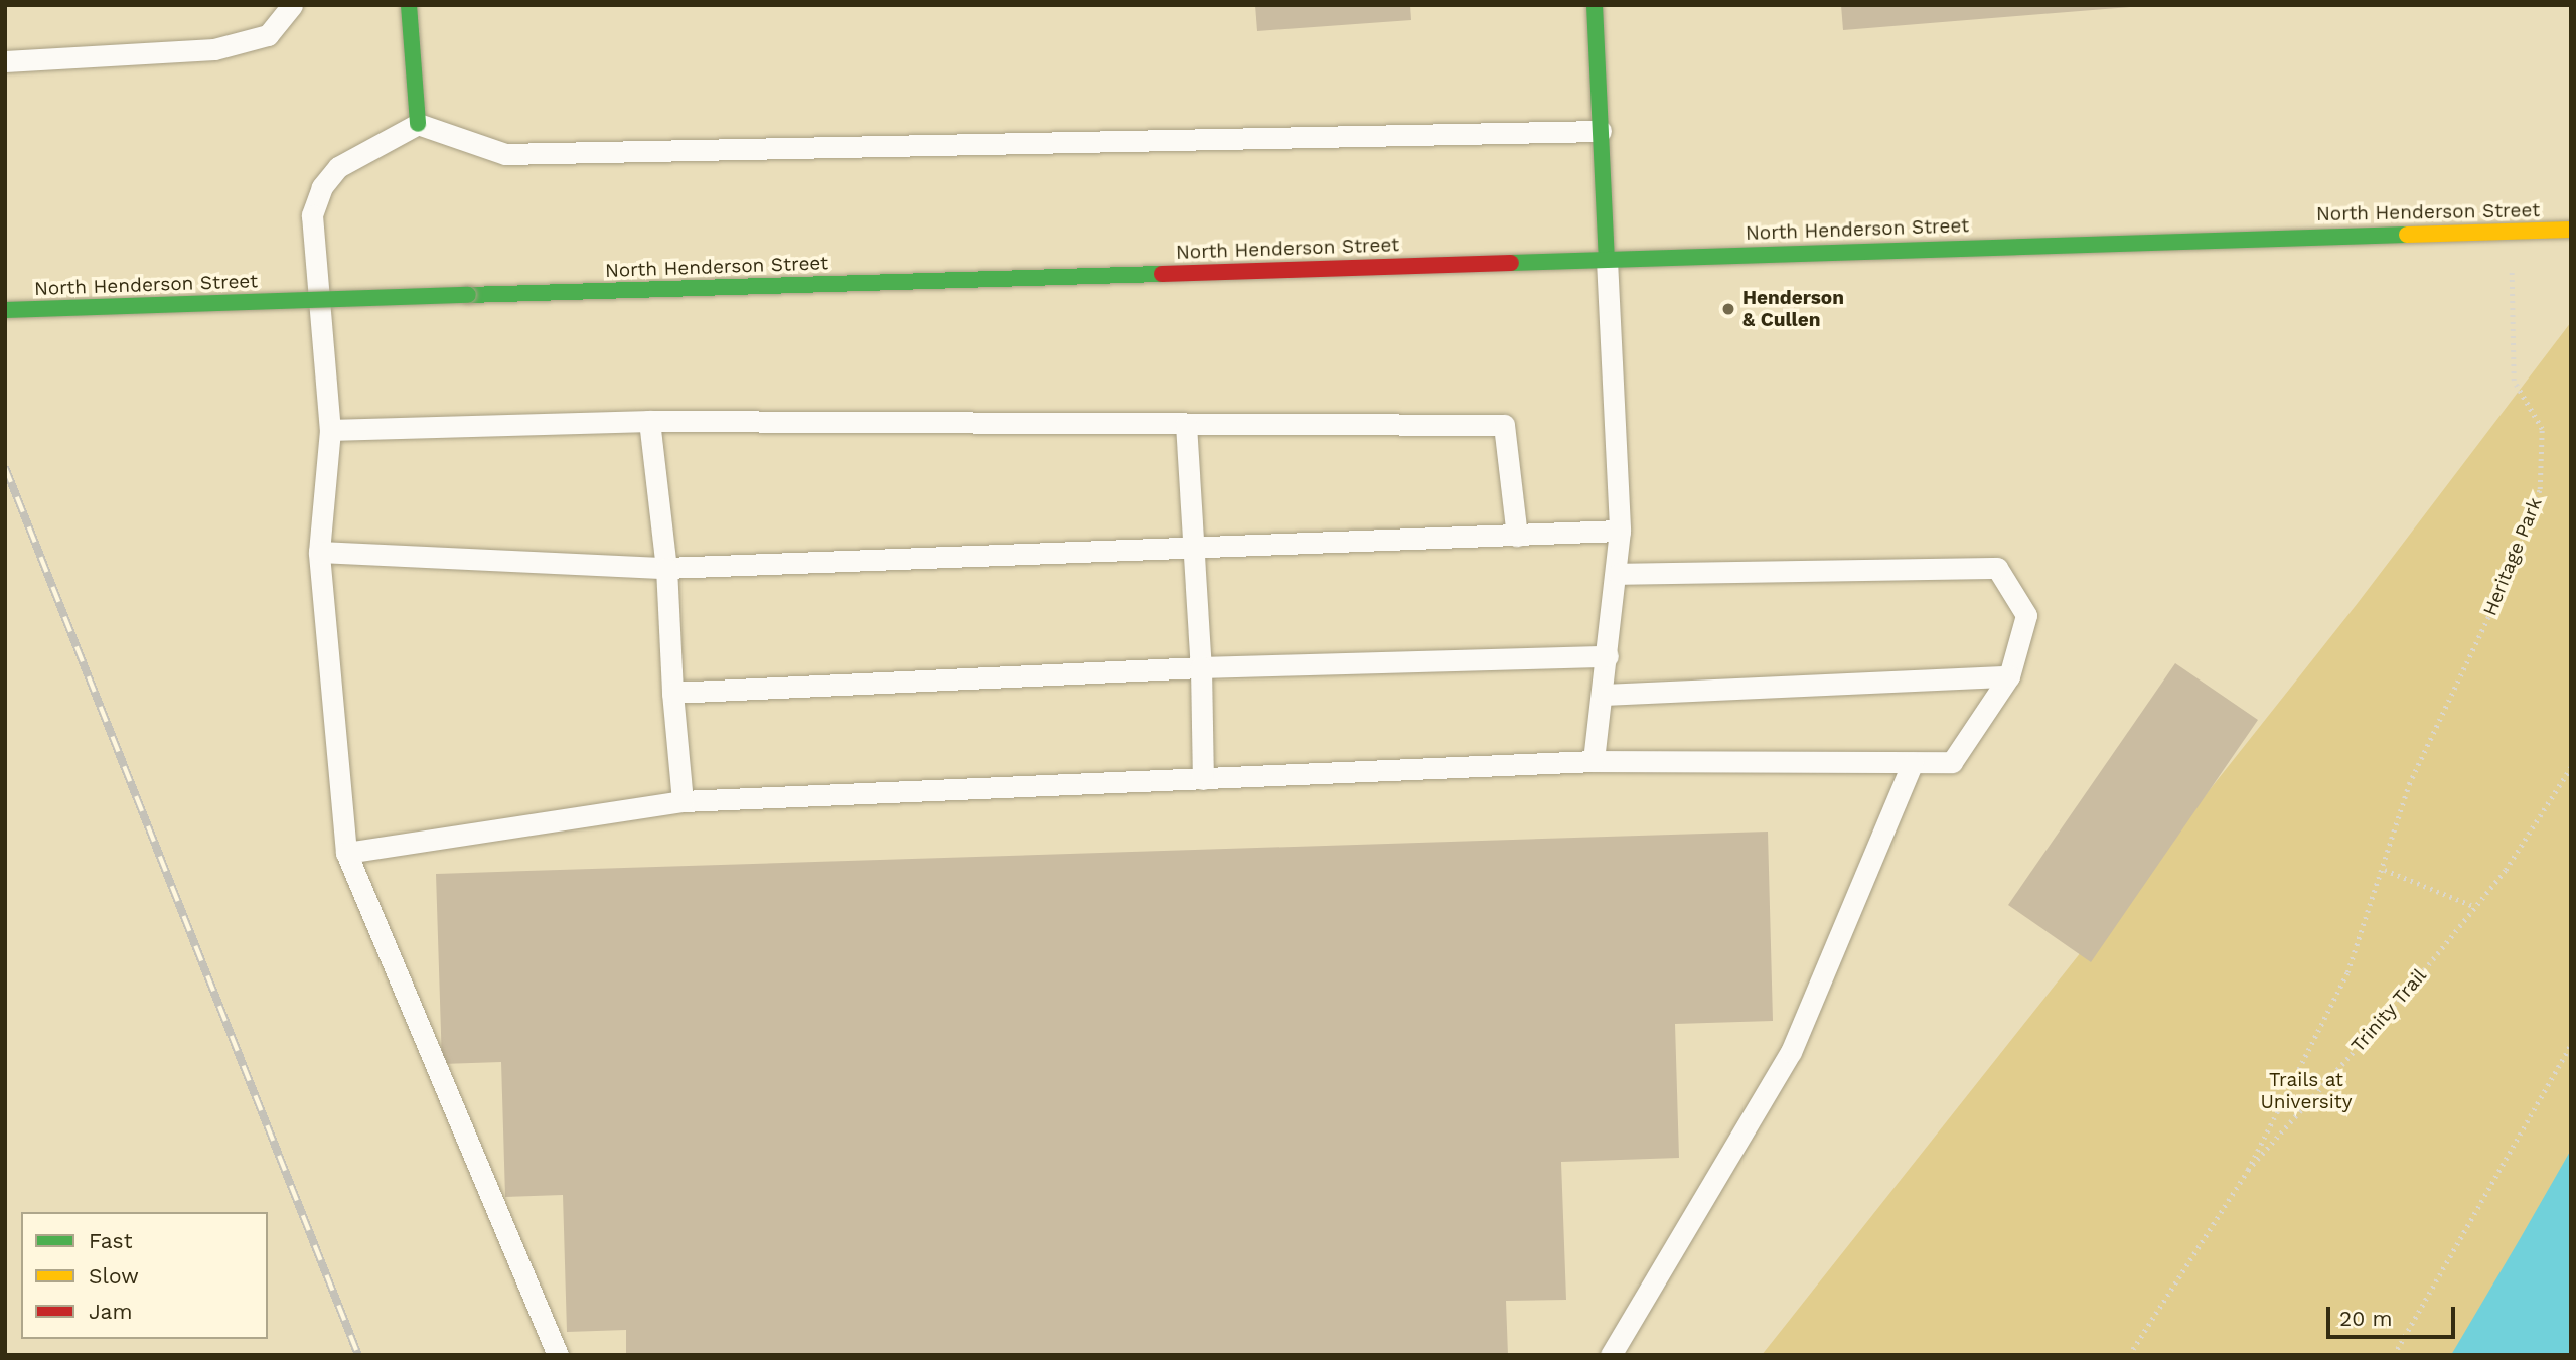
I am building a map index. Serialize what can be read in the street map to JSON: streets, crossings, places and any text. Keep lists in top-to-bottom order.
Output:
{
  "streets": {
    "main road": ["North Henderson Street"],
    "path": ["Heritage Park", "Trinity Trail"]
  },
  "crossings": [
    ["North Henderson Street", "Heritage Park"],
    ["Heritage Park", "Trinity Trail"]
  ],
  "parks": ["Trails at University"],
  "places": ["Henderson & Cullen"],
  "legend": ["Fast", "Slow", "Jam"],
  "scale_bar": "20 m"
}
